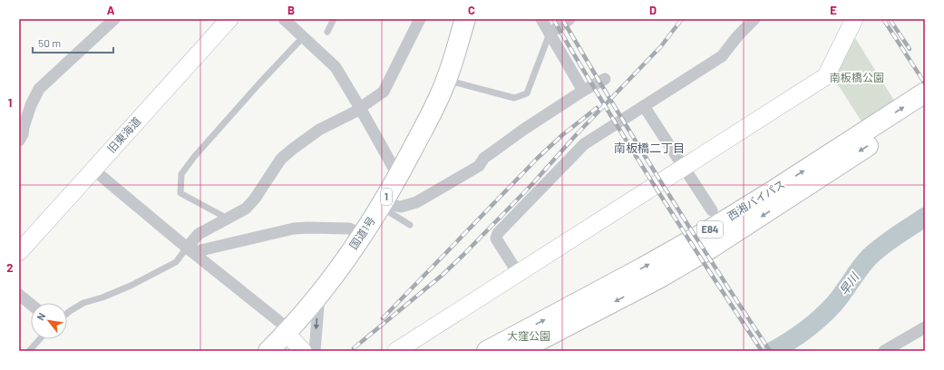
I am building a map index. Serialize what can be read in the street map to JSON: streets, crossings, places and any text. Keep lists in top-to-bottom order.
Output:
{
  "streets": {
    "highway": [
      "1",
      "西湘バイパス",
      "E84",
      "国道1号"
    ],
    "street": ["旧東海道"]
  },
  "districts": ["南板橋二丁目"],
  "water": ["早川"],
  "parks": ["南板橋公園", "大窪公園"],
  "scale_bar": "50 m",
  "north": "top left",
  "grid": {
    "columns": [
      "A",
      "B",
      "C",
      "D",
      "E"
    ],
    "rows": ["1", "2"]
  }
}
